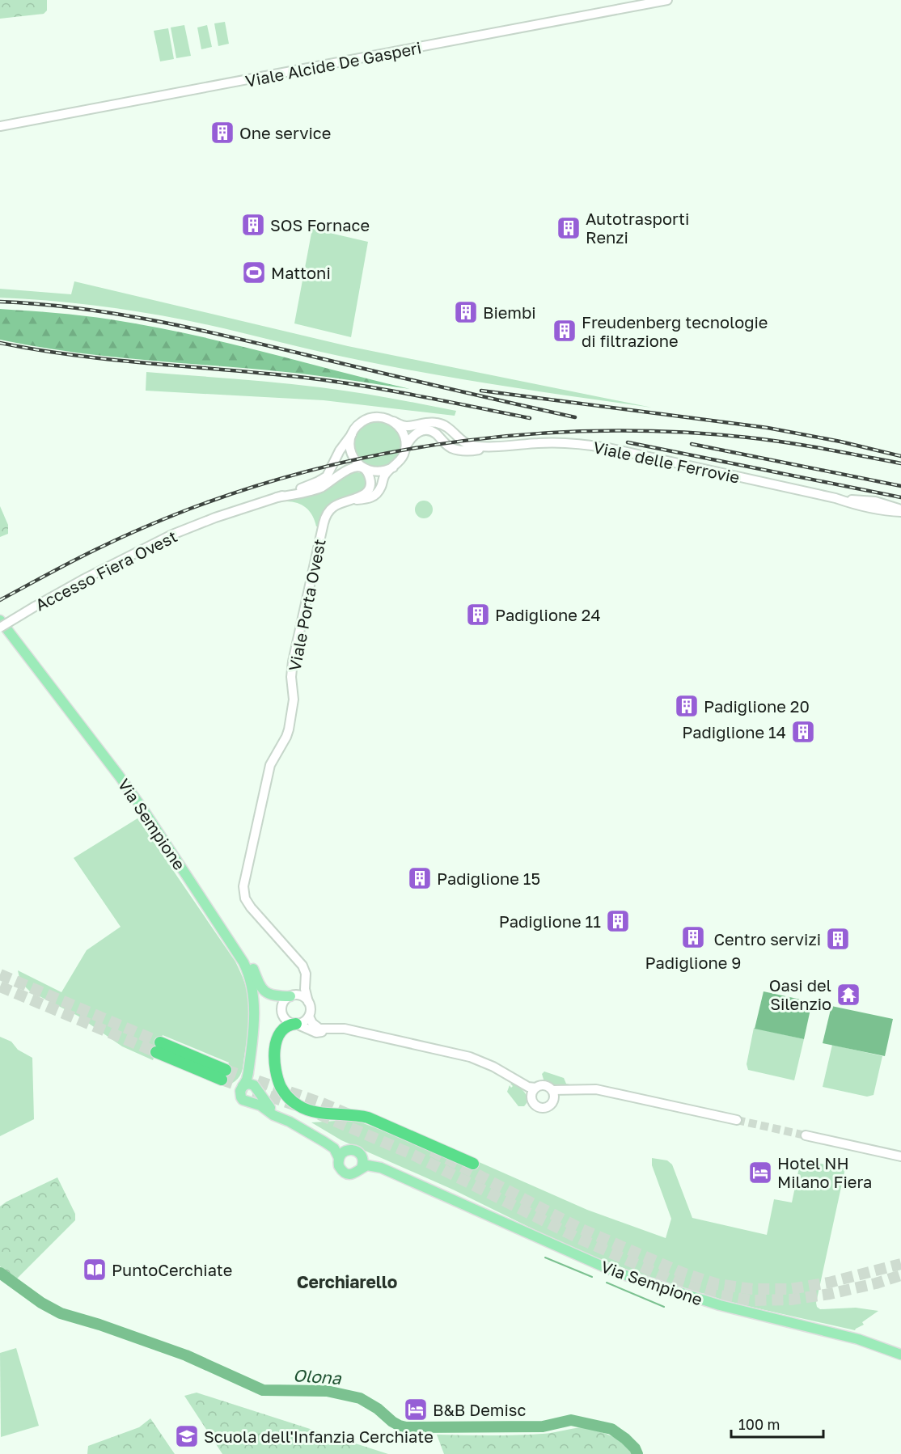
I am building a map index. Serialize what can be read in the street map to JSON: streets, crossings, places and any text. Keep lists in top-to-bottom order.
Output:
{
  "streets": {
    "main road": ["Via Sempione"],
    "street": [
      "Viale Alcide De Gasperi",
      "Viale delle Ferrovie",
      "Accesso Fiera Ovest",
      "Viale Porta Ovest"
    ]
  },
  "crossings": [
    ["Viale delle Ferrovie", "Viale Porta Ovest"]
  ],
  "districts": ["Cerchiarello"],
  "water": ["Olona"],
  "places": {
    "building": [
      "One service",
      "SOS Fornace",
      "Autotrasporti Renzi",
      "Biembi",
      "Freudenberg tecnologie di filtrazione",
      "Padiglione 24",
      "Padiglione 20",
      "Padiglione 14",
      "Padiglione 15",
      "Padiglione 11",
      "Padiglione 9",
      "Centro servizi"
    ],
    "sports": ["Mattoni"],
    "temple": ["Oasi del Silenzio"],
    "hotel": ["Hotel NH Milano Fiera", "B&B Demisc"],
    "library": ["PuntoCerchiate"],
    "school or university": ["Scuola dell'Infanzia Cerchiate"]
  },
  "scale_bar": "100 m"
}
